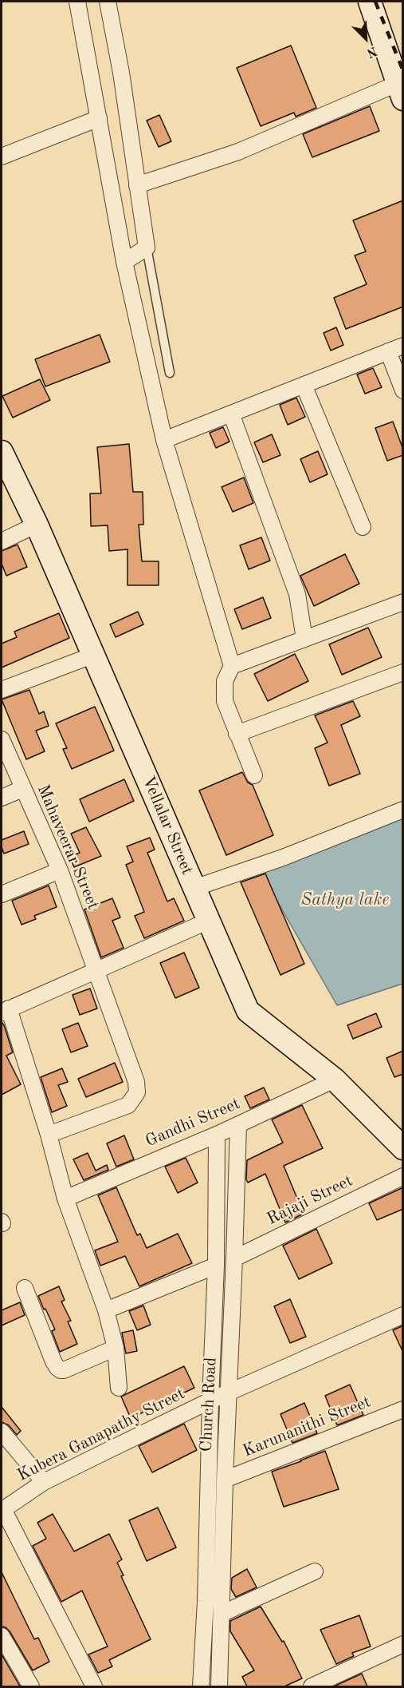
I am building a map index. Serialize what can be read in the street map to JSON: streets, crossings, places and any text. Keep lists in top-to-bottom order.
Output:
{
  "streets": {
    "street": [
      "Vellalar Street",
      "Mahaveerar Street",
      "Gandhi Street",
      "Rajaji Street",
      "Church Road",
      "Karunanithi Street",
      "Kubera Ganapathy Street"
    ]
  },
  "crossings": [
    ["Vellalar Street", "Gandhi Street"],
    ["Gandhi Street", "Church Road"],
    ["Rajaji Street", "Church Road"],
    ["Church Road", "Karunanithi Street"],
    ["Church Road", "Kubera Ganapathy Street"]
  ],
  "water": ["Sathya lake"],
  "north": "bottom right"
}
